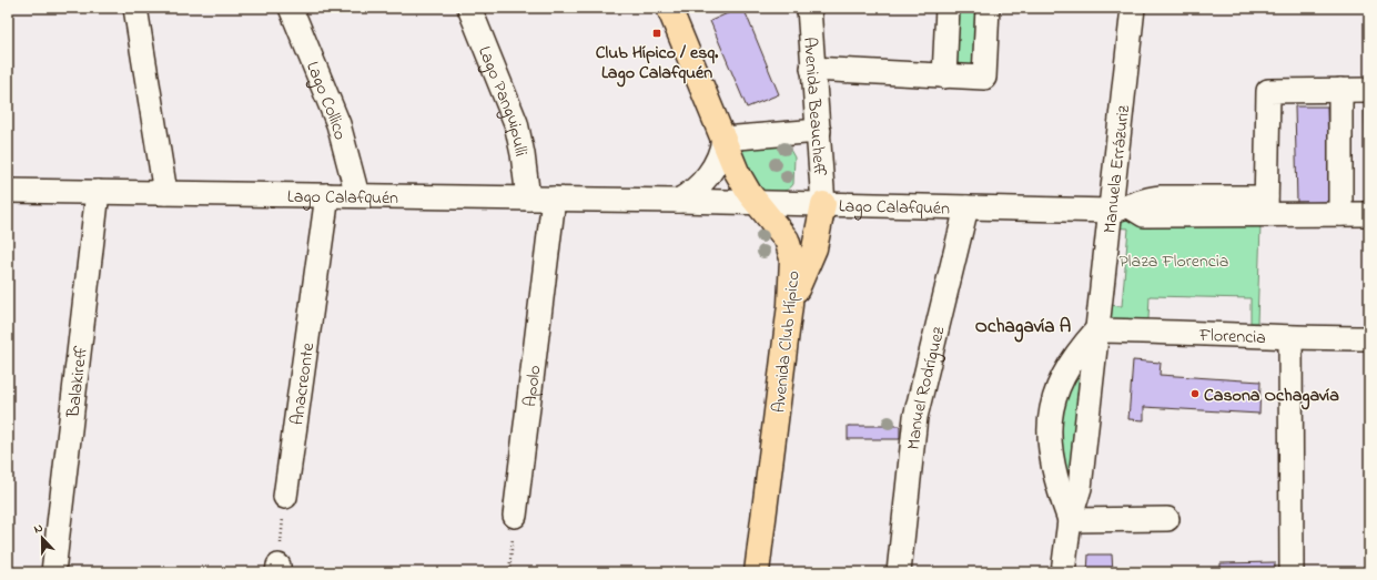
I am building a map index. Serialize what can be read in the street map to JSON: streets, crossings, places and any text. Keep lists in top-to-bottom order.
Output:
{
  "streets": {
    "main road": ["Avenida Club Hípico"],
    "street": [
      "Lago Collico",
      "Lago Panguipulli",
      "Avenida Beaucheff",
      "Manuela Errázuriz",
      "Lago Calafquén",
      "Florencia",
      "Balakireff",
      "Anacreonte",
      "Apolo",
      "Manuel Rodríguez"
    ]
  },
  "crossings": [
    ["Lago Collico", "Lago Calafquén"],
    ["Lago Panguipulli", "Lago Calafquén"],
    ["Avenida Beaucheff", "Lago Calafquén"],
    ["Manuela Errázuriz", "Lago Calafquén"],
    ["Manuela Errázuriz", "Florencia"],
    ["Lago Calafquén", "Avenida Club Hípico"],
    ["Lago Calafquén", "Balakireff"],
    ["Lago Calafquén", "Anacreonte"],
    ["Lago Calafquén", "Apolo"],
    ["Lago Calafquén", "Manuel Rodríguez"]
  ],
  "districts": ["Ochagavía A"],
  "parks": ["Plaza Florencia"],
  "places": {
    "transit": ["Club Hípico / esq. Lago Calafquén"],
    "other": ["Casona Ochagavía"]
  },
  "north": "top"
}
